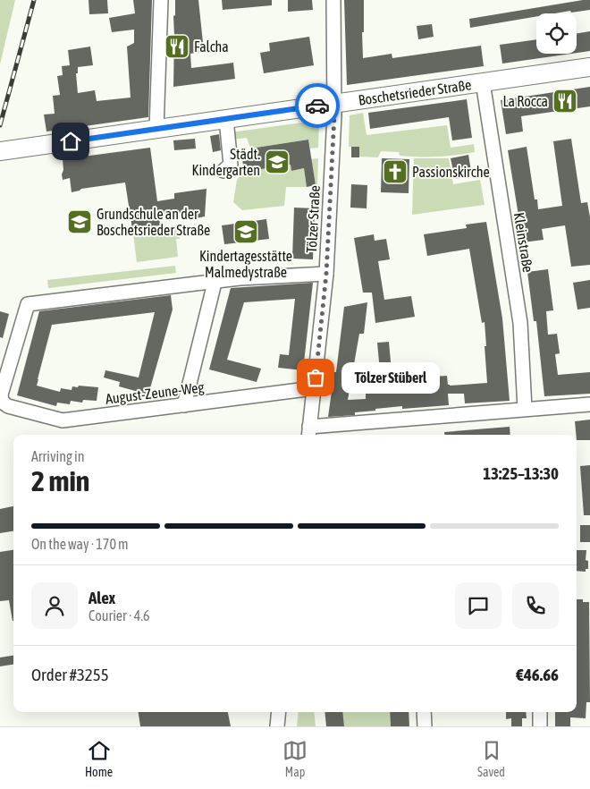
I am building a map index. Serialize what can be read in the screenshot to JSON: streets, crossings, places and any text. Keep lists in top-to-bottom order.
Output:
{
  "streets": {
    "main road": ["Boschetsrieder Straße"],
    "street": ["Tölzer Straße", "Kleinstraße", "August-Zeune-Weg"]
  },
  "crossings": [
    ["Boschetsrieder Straße", "Tölzer Straße"],
    ["Boschetsrieder Straße", "Kleinstraße"],
    ["Tölzer Straße", "August-Zeune-Weg"]
  ],
  "places": {
    "restaurant": ["Falcha", "La Rocca"],
    "school or university": ["Städt. Kindergarten", "Grundschule an der Boschetsrieder Straße", "Kindertagesstätte Malmedystraße"],
    "church": ["Passionskirche"],
    "other": ["Tölzer Stüberl"]
  },
  "page": {
    "bubble": "Tölzer Stüberl",
    "heading": ["2 min", "Arriving in", "13:25–13:30"],
    "panel": [
      "Alex",
      "Courier · 4.6",
      "Order #3255",
      "€46.66"
    ],
    "bar": "On the way · 170 m",
    "tabs": ["Home", "Map", "Saved"]
  }
}
